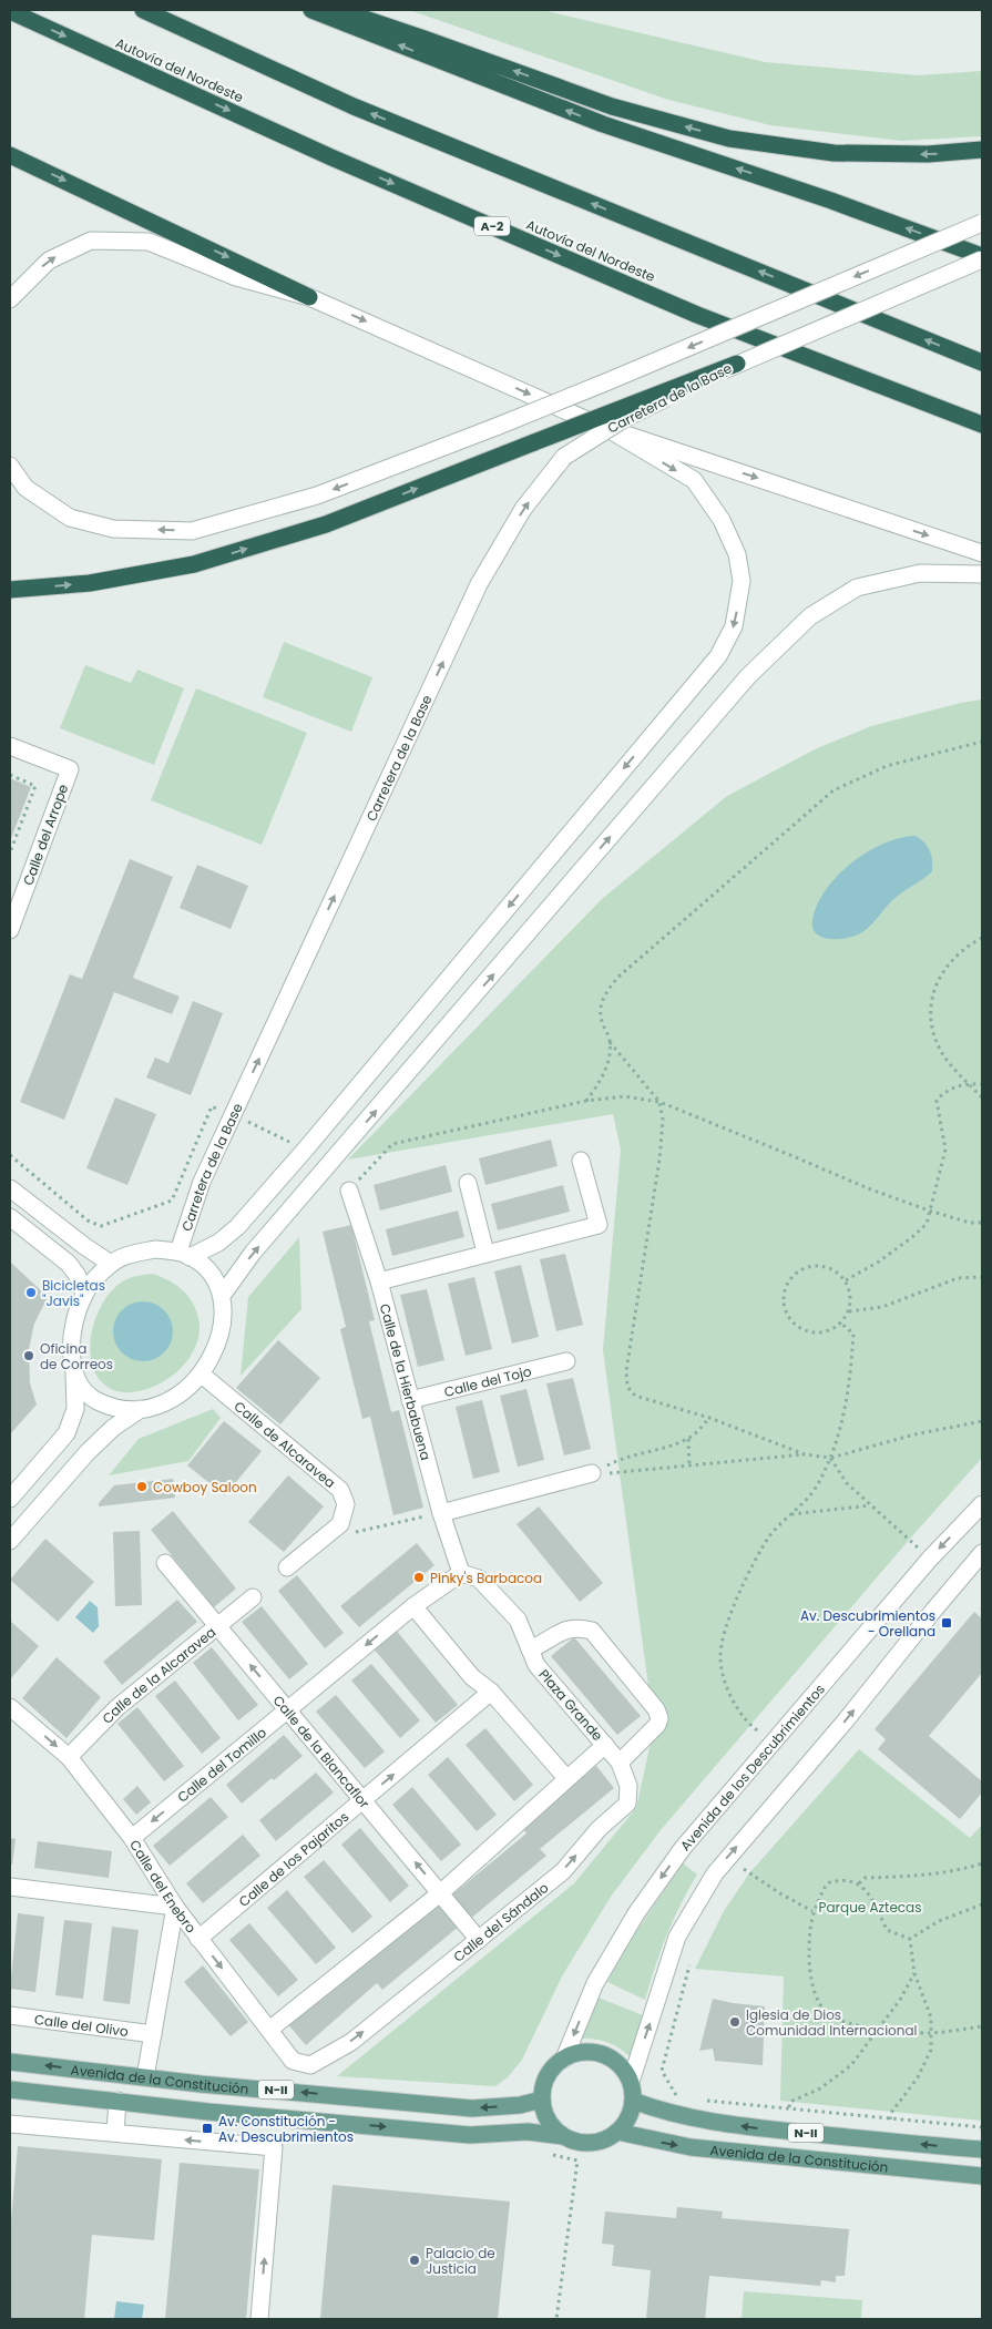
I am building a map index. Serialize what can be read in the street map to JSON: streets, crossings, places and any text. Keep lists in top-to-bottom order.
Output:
{
  "streets": {
    "highway": ["Autovía del Nordeste", "A-2"],
    "main road": ["Avenida de la Constitución", "N-II"],
    "street": [
      "Carretera de la Base",
      "Calle del Arrope",
      "Calle de la Hierbabuena",
      "Calle del Tojo",
      "Calle de Alcaravea",
      "Calle de la Alcaravea",
      "Plaza Grande",
      "Calle de la Blancaflor",
      "Calle del Tomillo",
      "Avenida de los Descubrimientos",
      "Calle de los Pajaritos",
      "Calle del Enebro",
      "Calle del Sándalo",
      "Calle del Olivo"
    ]
  },
  "crossings": [
    ["Carretera de la Base", "Calle de Alcaravea"],
    ["Calle de la Hierbabuena", "Calle del Tojo"],
    ["Calle de la Hierbabuena", "Plaza Grande"],
    ["Calle de la Alcaravea", "Calle de la Blancaflor"],
    ["Calle de la Alcaravea", "Calle del Enebro"],
    ["Plaza Grande", "Calle de la Blancaflor"],
    ["Plaza Grande", "Calle del Enebro"],
    ["Plaza Grande", "Calle del Sándalo"],
    ["Calle de la Blancaflor", "Calle del Tomillo"],
    ["Calle de la Blancaflor", "Calle de los Pajaritos"],
    ["Calle de la Blancaflor", "Calle del Sándalo"],
    ["Calle del Tomillo", "Calle del Enebro"],
    ["Avenida de los Descubrimientos", "Avenida de la Constitución"],
    ["Avenida de los Descubrimientos", "N-II"],
    ["Calle de los Pajaritos", "Calle del Enebro"],
    ["Calle del Enebro", "Calle del Sándalo"],
    ["Avenida de la Constitución", "N-II"]
  ],
  "one_way": [
    "Carretera de la Base",
    "Calle de la Blancaflor",
    "Calle del Tomillo",
    "Calle de los Pajaritos",
    "Calle del Enebro"
  ],
  "parks": ["Parque Aztecas"],
  "places": {
    "other": [
      "Bicicletas \"Javis\"",
      "Oficina de Correos",
      "Cowboy Saloon",
      "Pinky's Barbacoa",
      "Iglesia de Dios Comunidad Internacional",
      "Palacio de Justicia"
    ],
    "transit": ["Av. Descubrimientos - Orellana", "Av. Constitución - Av. Descubrimientos"]
  }
}
